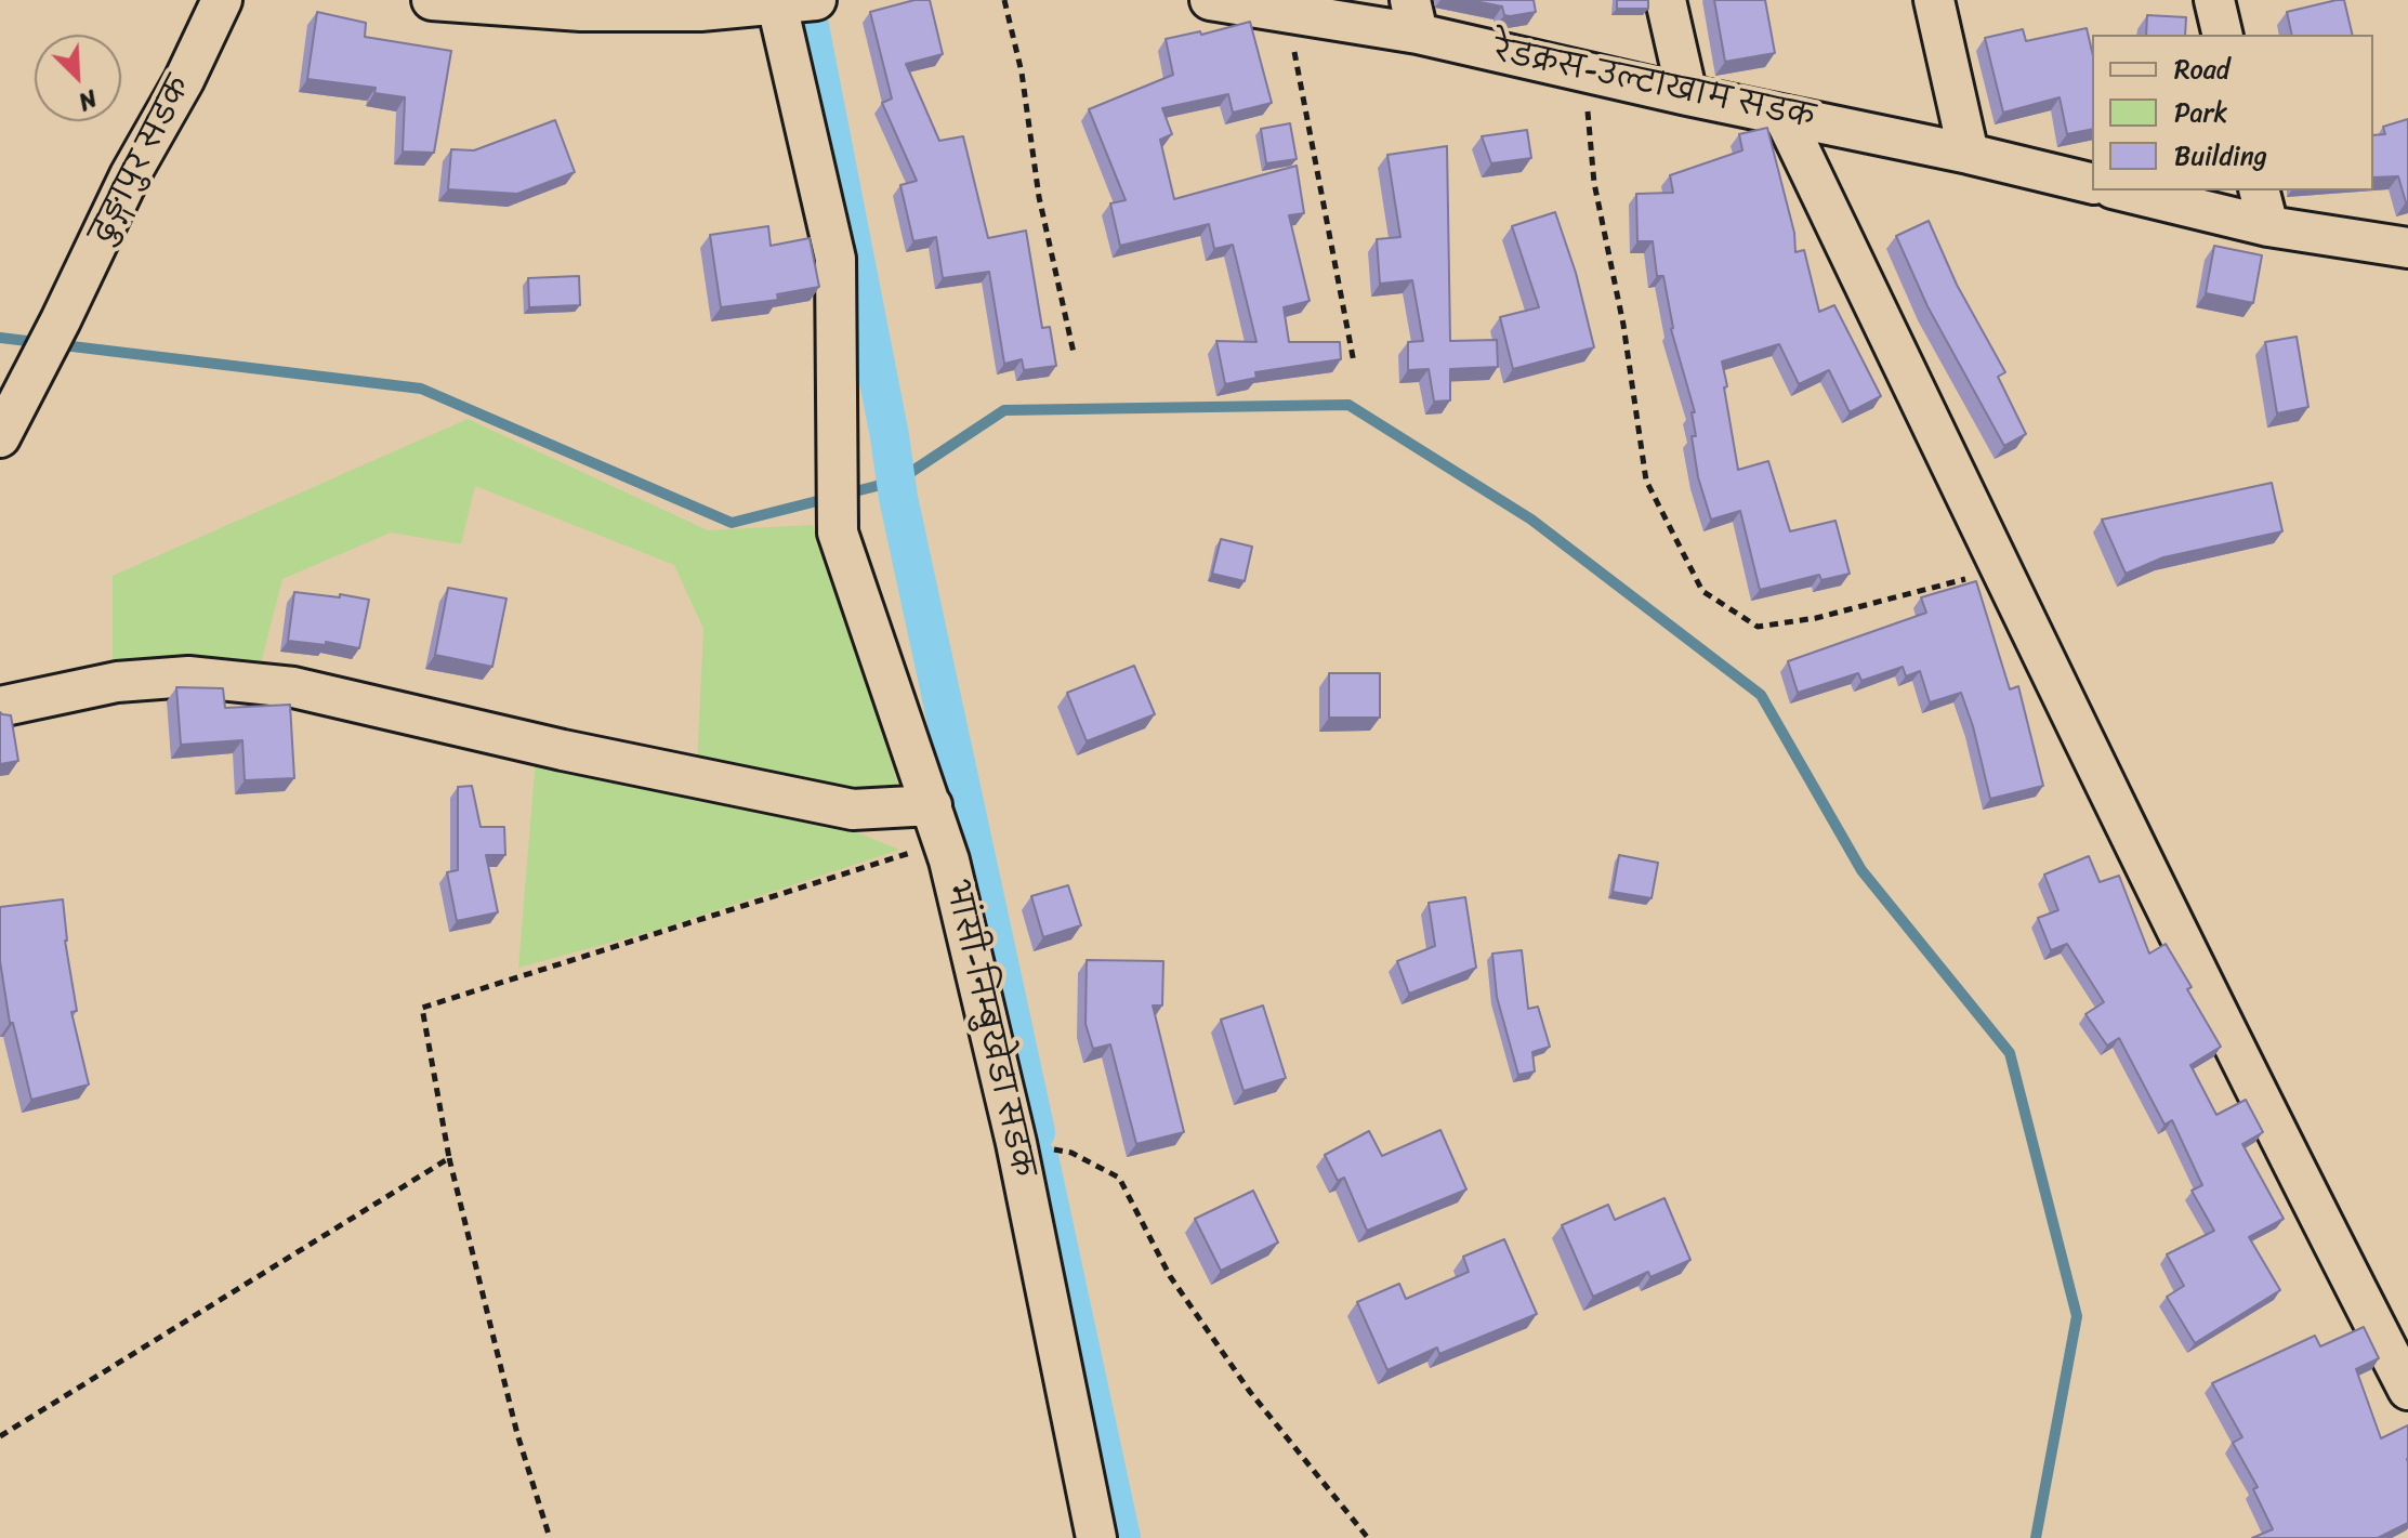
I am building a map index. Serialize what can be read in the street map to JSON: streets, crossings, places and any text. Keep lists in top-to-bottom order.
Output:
{
  "streets": {
    "street": ["रेडक्रस-उल्टाखाम सडक", "ढुङ्गापुर सडक", "भांसी-निम्बुखेडा सडक"]
  },
  "legend": ["Road", "Park", "Building"],
  "north": "bottom right"
}
